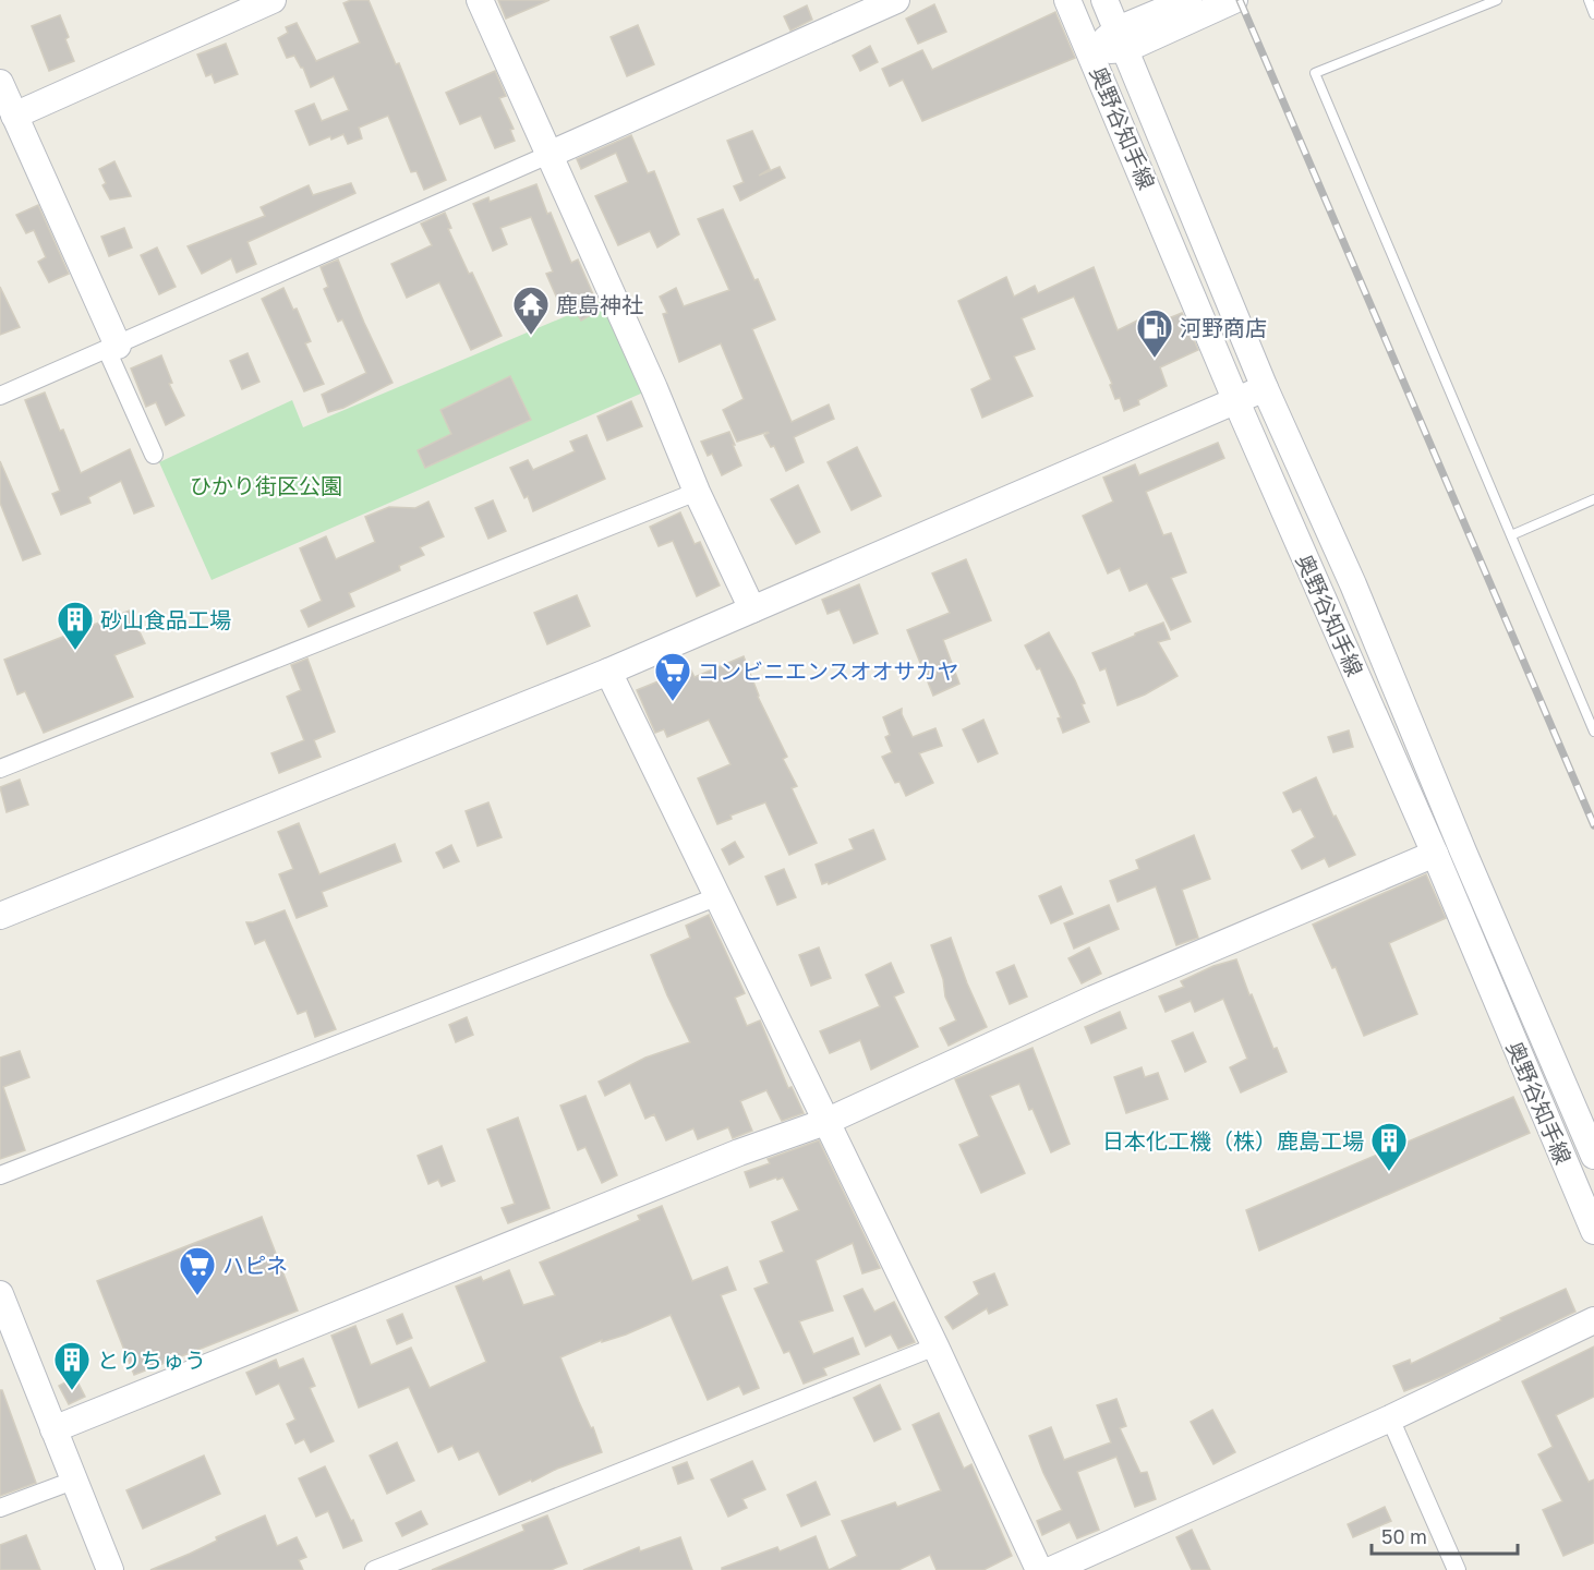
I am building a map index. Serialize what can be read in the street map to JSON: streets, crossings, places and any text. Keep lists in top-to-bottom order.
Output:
{
  "streets": {
    "street": ["奥野谷知手線"]
  },
  "parks": ["ひかり街区公園"],
  "places": {
    "temple": ["鹿島神社"],
    "fuel station": ["河野商店"],
    "building": ["砂山食品工場", "日本化工機（株）鹿島工場", "とりちゅう"],
    "supermarket": ["コンビニエンスオオサカヤ", "ハピネ"]
  },
  "scale_bar": "50 m"
}
